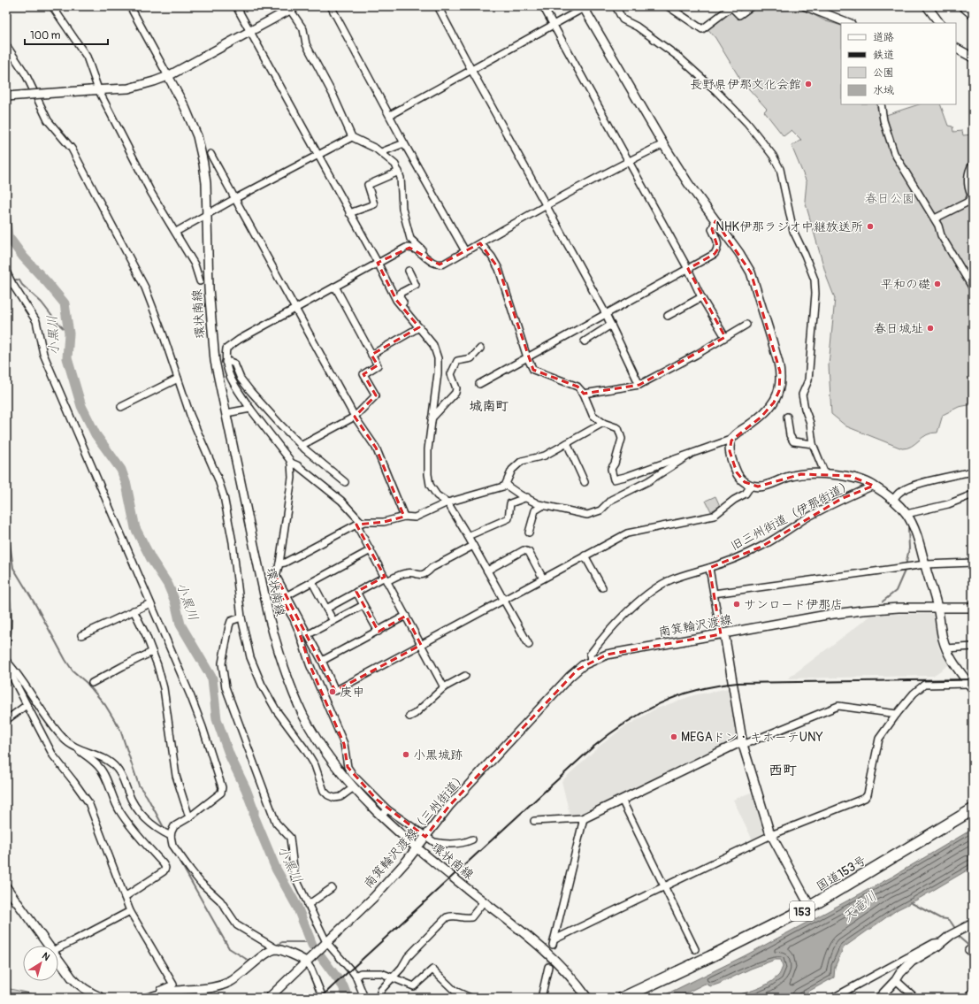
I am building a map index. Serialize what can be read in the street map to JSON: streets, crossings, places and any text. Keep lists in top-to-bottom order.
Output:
{
  "streets": {
    "highway": ["国道153号", "153"],
    "street": [
      "環状南線",
      "旧三州街道（伊那街道）",
      "南箕輪沢渡線",
      "南箕輪沢渡線（三州街道）"
    ]
  },
  "crossings": [
    ["環状南線", "南箕輪沢渡線（三州街道）"],
    ["旧三州街道（伊那街道）", "南箕輪沢渡線"],
    ["旧三州街道（伊那街道）", "南箕輪沢渡線（三州街道）"],
    ["南箕輪沢渡線", "南箕輪沢渡線（三州街道）"]
  ],
  "districts": ["城南町", "西町"],
  "water": ["小黒川", "天竜川"],
  "parks": ["春日公園"],
  "places": [
    "長野県伊那文化会館",
    "NHK伊那ラジオ中継放送所",
    "平和の礎",
    "春日城址",
    "サンロード伊那店",
    "庚申",
    "MEGAドン・キホーテUNY",
    "小黒城跡"
  ],
  "legend": [
    "道路",
    "鉄道",
    "公園",
    "水域"
  ],
  "scale_bar": "100 m",
  "north": "top right"
}
